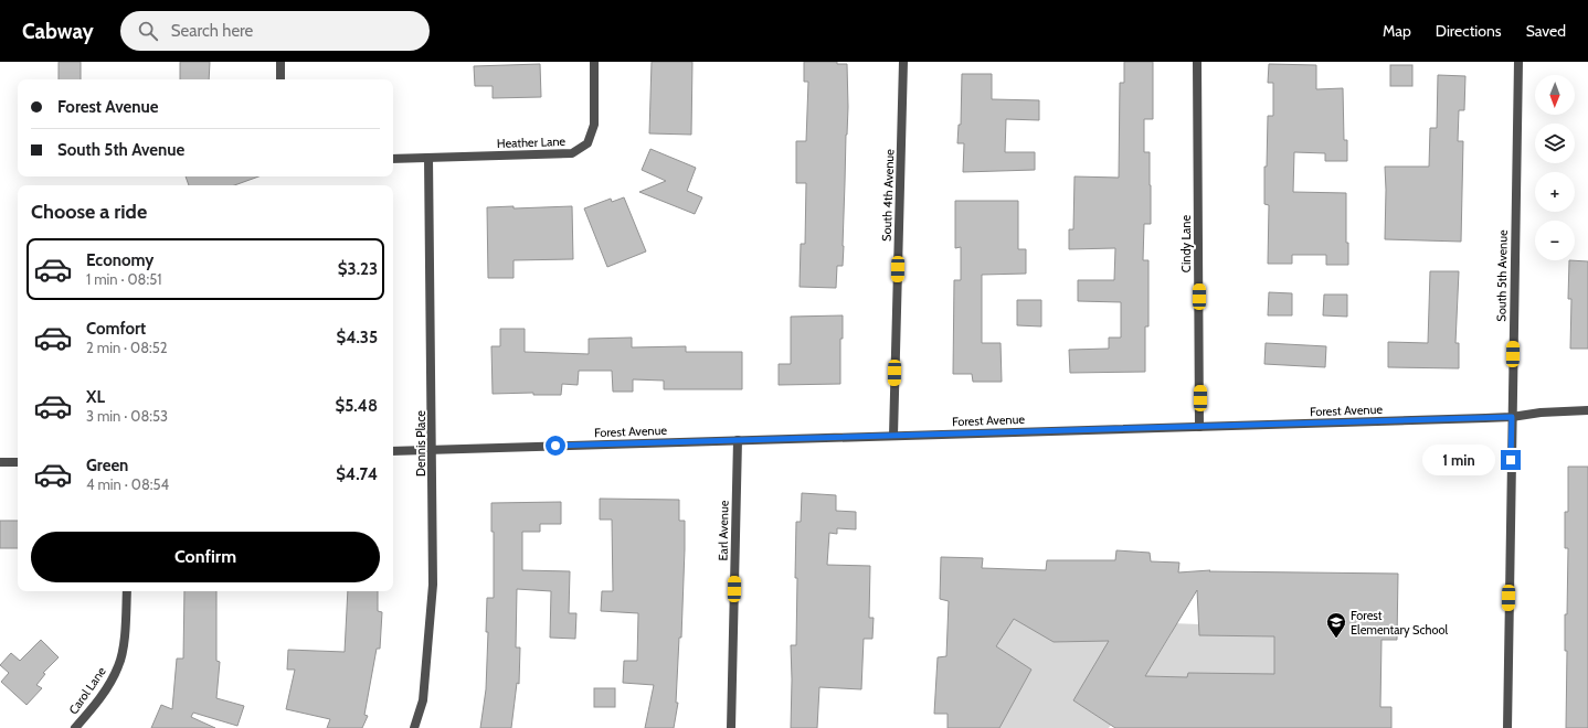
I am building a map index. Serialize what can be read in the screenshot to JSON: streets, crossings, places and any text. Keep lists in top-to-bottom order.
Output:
{
  "streets": {
    "street": [
      "Heather Lane",
      "South 4th Avenue",
      "Cindy Lane",
      "South 5th Avenue",
      "Forest Avenue",
      "Dennis Place",
      "Earl Avenue",
      "Carol Lane"
    ]
  },
  "crossings": [
    ["Heather Lane", "Dennis Place"],
    ["South 4th Avenue", "Forest Avenue"],
    ["Cindy Lane", "Forest Avenue"],
    ["South 5th Avenue", "Forest Avenue"],
    ["Forest Avenue", "Dennis Place"],
    ["Forest Avenue", "Earl Avenue"]
  ],
  "places": {
    "school or university": ["Forest Elementary School"]
  },
  "north": "bottom",
  "page": {
    "header": "Cabway",
    "search": "Search here",
    "nav": ["Map", "Directions", "Saved"],
    "map_buttons": ["+", "−"],
    "banner": ["Forest Avenue", "South 5th Avenue"],
    "heading": "Choose a ride",
    "list": [
      {
        "name": "Economy",
        "note": "1 min · 08:51",
        "value": "$3.23"
      },
      {
        "name": "Comfort",
        "note": "2 min · 08:52",
        "value": "$4.35"
      },
      {
        "name": "XL",
        "note": "3 min · 08:53",
        "value": "$5.48"
      },
      {
        "name": "Green",
        "note": "4 min · 08:54",
        "value": "$4.74"
      }
    ],
    "bubble": "1 min",
    "buttons": "Confirm"
  }
}
